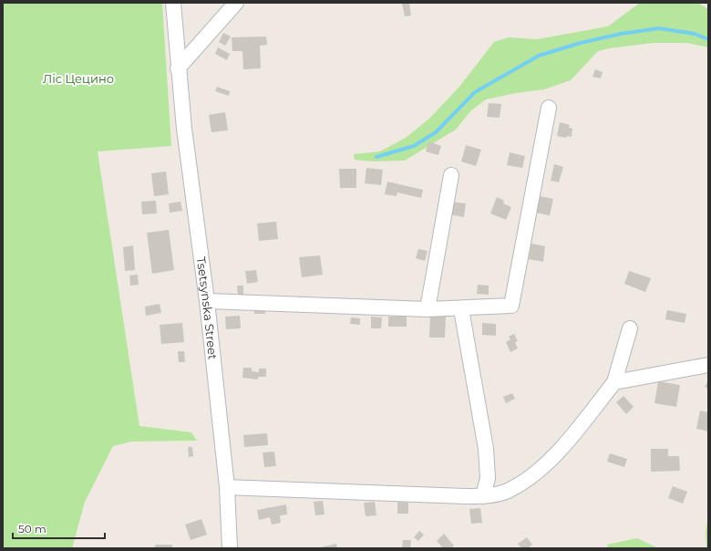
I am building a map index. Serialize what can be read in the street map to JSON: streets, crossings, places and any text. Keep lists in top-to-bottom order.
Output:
{
  "streets": {
    "street": ["Tsetsynska Street"]
  },
  "parks": ["Ліс Цецино"],
  "scale_bar": "50 m"
}
